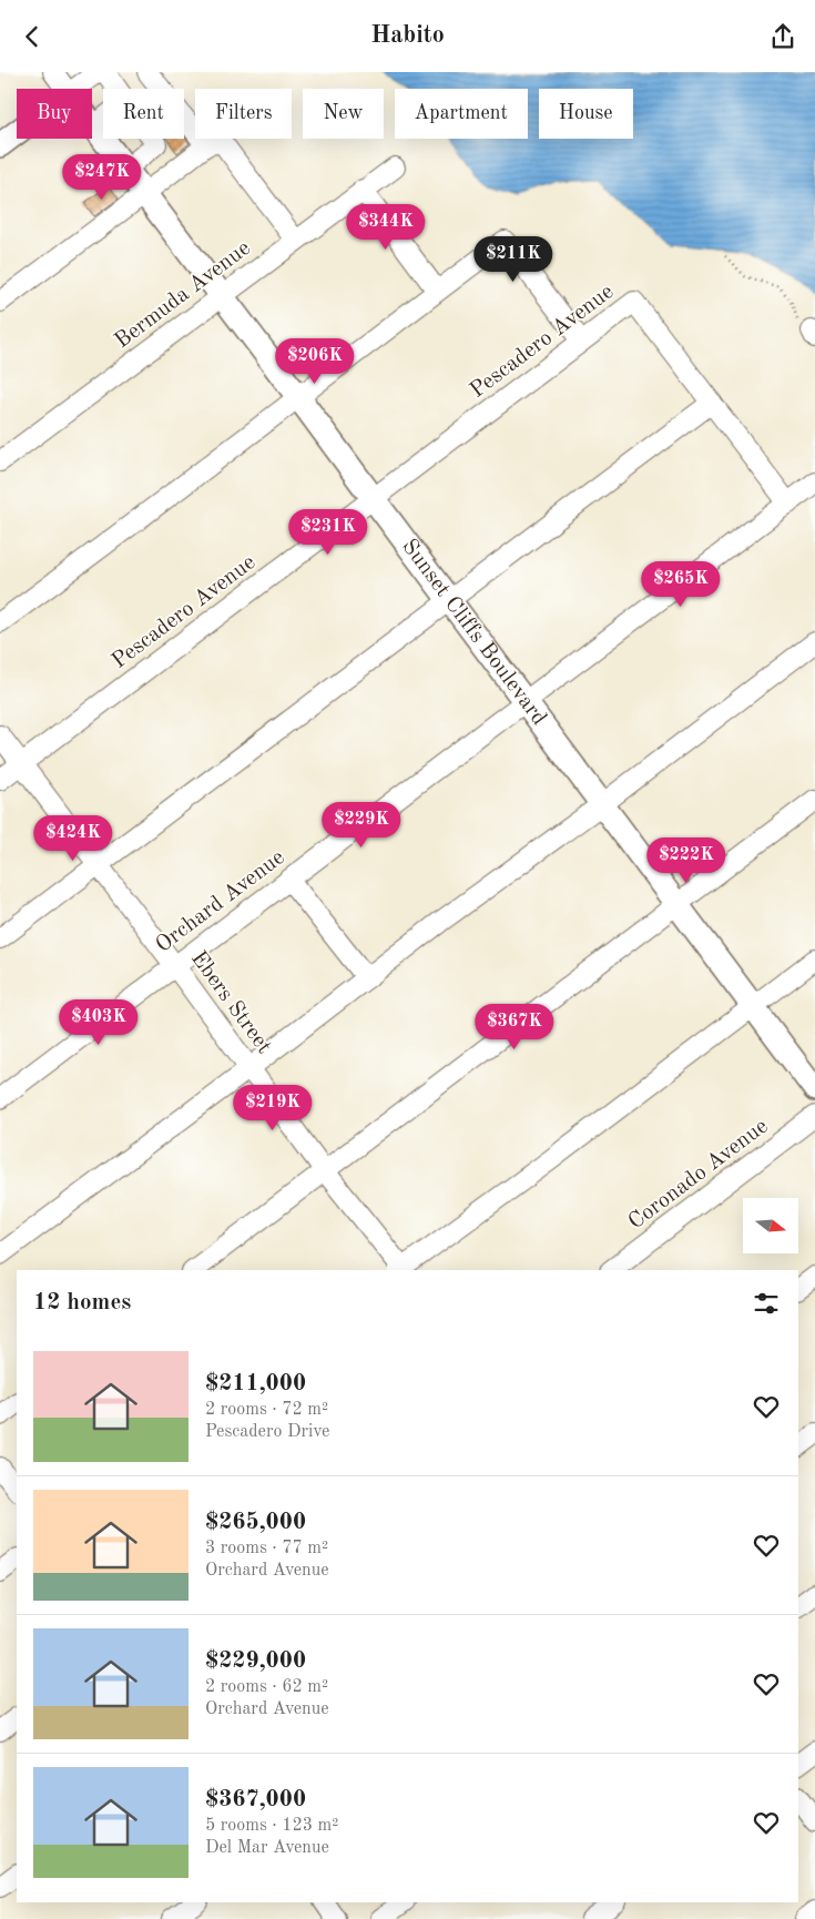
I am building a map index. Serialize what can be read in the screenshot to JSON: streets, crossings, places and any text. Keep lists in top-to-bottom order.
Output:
{
  "streets": {
    "main road": ["Sunset Cliffs Boulevard"],
    "street": [
      "Bermuda Avenue",
      "Pescadero Avenue",
      "Orchard Avenue",
      "Ebers Street",
      "Coronado Avenue"
    ]
  },
  "crossings": [
    ["Bermuda Avenue", "Sunset Cliffs Boulevard"],
    ["Pescadero Avenue", "Sunset Cliffs Boulevard"],
    ["Pescadero Avenue", "Ebers Street"],
    ["Sunset Cliffs Boulevard", "Orchard Avenue"],
    ["Orchard Avenue", "Ebers Street"]
  ],
  "north": "right",
  "page": {
    "header": "Habito",
    "chip": [
      "Buy",
      "Rent",
      "Filters",
      "New",
      "Apartment",
      "House"
    ],
    "price": [
      "$247K",
      "$344K",
      "$211K",
      "$206K",
      "$231K",
      "$265K",
      "$229K",
      "$424K",
      "$222K",
      "$403K",
      "$367K",
      "$219K"
    ],
    "heading": "12 homes",
    "list": [
      {
        "name": "$211,000",
        "note": "2 rooms · 72 m² · Pescadero Drive"
      },
      {
        "name": "$265,000",
        "note": "3 rooms · 77 m² · Orchard Avenue"
      },
      {
        "name": "$229,000",
        "note": "2 rooms · 62 m² · Orchard Avenue"
      },
      {
        "name": "$367,000",
        "note": "5 rooms · 123 m² · Del Mar Avenue"
      }
    ]
  }
}
